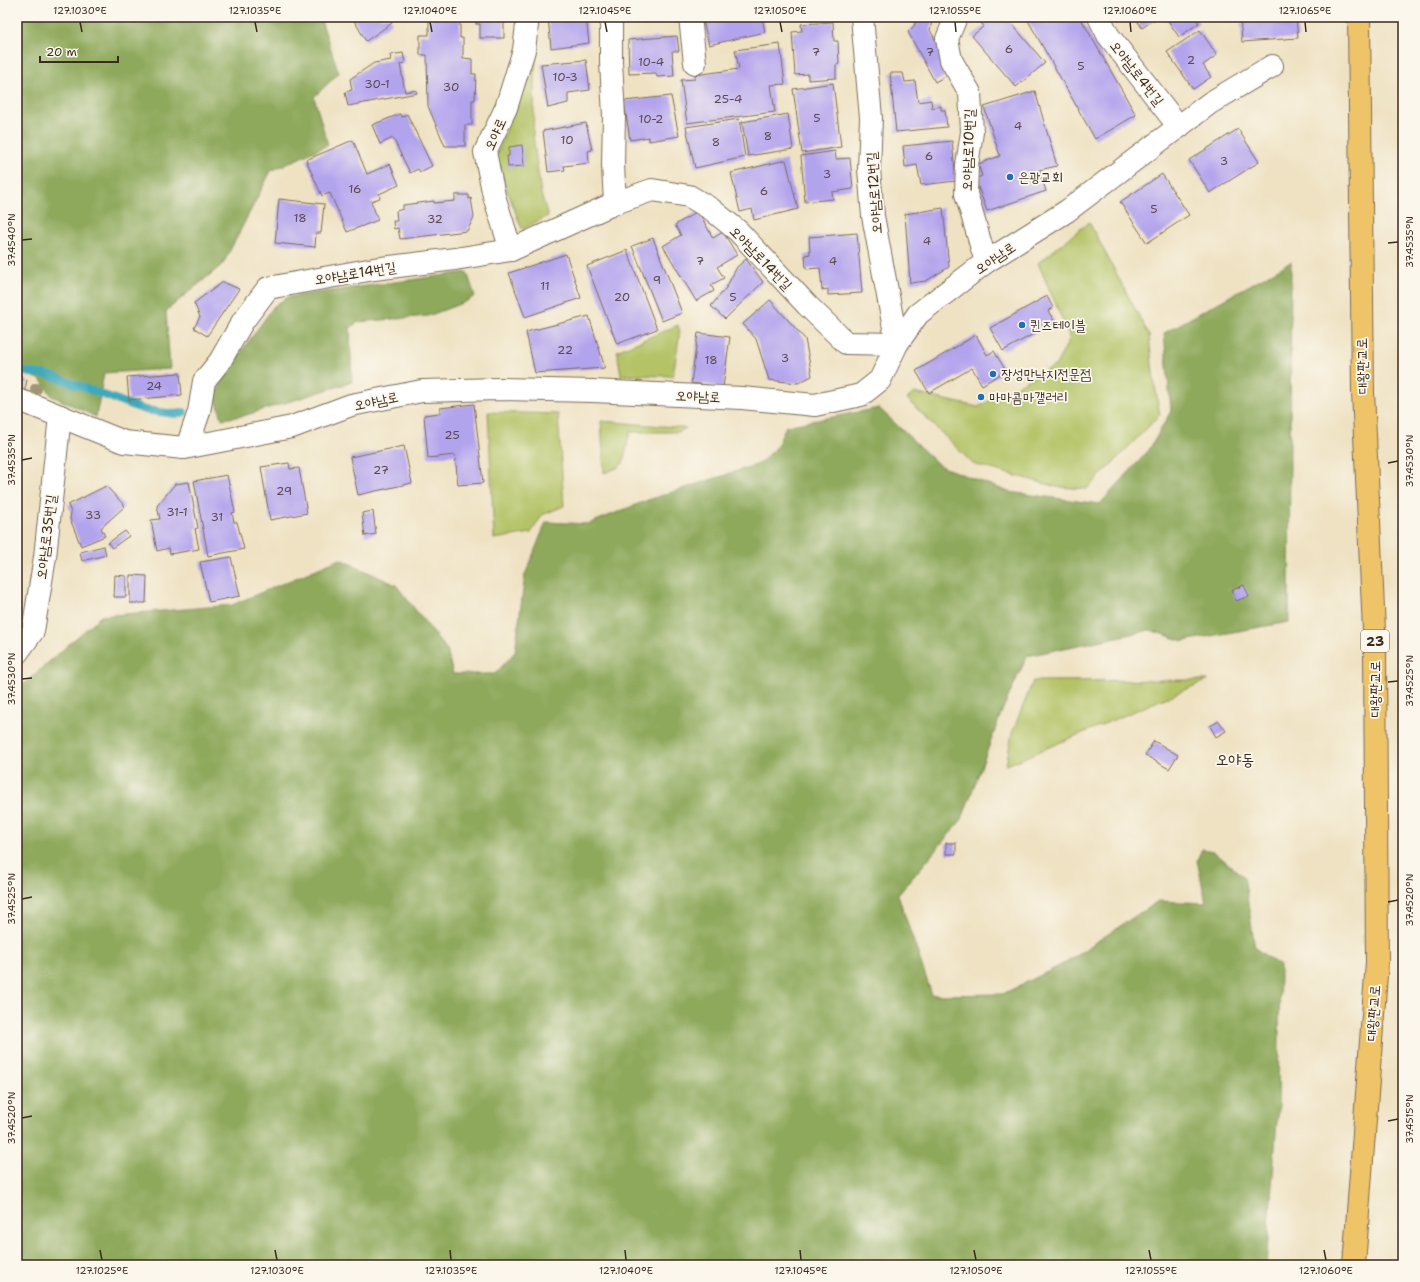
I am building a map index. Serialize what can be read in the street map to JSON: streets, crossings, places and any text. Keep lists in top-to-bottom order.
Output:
{
  "streets": {
    "main road": ["대왕판교로", "23"],
    "street": [
      "오야남로4번길",
      "오야로",
      "오야남로10번길",
      "오야남로12번길",
      "오야남로14번길",
      "오야남로",
      "오야남로35번길"
    ]
  },
  "crossings": [
    ["오야남로4번길", "오야남로"],
    ["오야로", "오야남로14번길"],
    ["오야남로10번길", "오야남로"],
    ["오야남로12번길", "오야남로14번길"],
    ["오야남로12번길", "오야남로"],
    ["오야남로14번길", "오야남로"],
    ["오야남로", "오야남로35번길"]
  ],
  "districts": ["오야동"],
  "places": [
    "은광교회",
    "퀸즈테이블",
    "장성만낙지전문점",
    "마마콤마갤러리"
  ],
  "house_numbers": [
    "6",
    "7",
    "7",
    "2",
    "10-4",
    "5",
    "10-3",
    "30-1",
    "30",
    "25-4",
    "5",
    "10-2",
    "4",
    "8",
    "10",
    "8",
    "6",
    "3",
    "3",
    "16",
    "6",
    "5",
    "18",
    "32",
    "4",
    "7",
    "4",
    "9",
    "11",
    "20",
    "5",
    "22",
    "3",
    "18",
    "24",
    "25",
    "27",
    "29",
    "31-1",
    "33",
    "31"
  ],
  "scale_bar": "20 m",
  "coordinates": [
    "127.1030°E",
    "127.1035°E",
    "127.1040°E",
    "127.1045°E",
    "127.1050°E",
    "127.1055°E",
    "127.1060°E",
    "127.1065°E",
    "37.4540°N",
    "37.4535°N",
    "37.4530°N",
    "37.4525°N",
    "37.4520°N",
    "37.4515°N",
    "127.1025°E"
  ]
}
